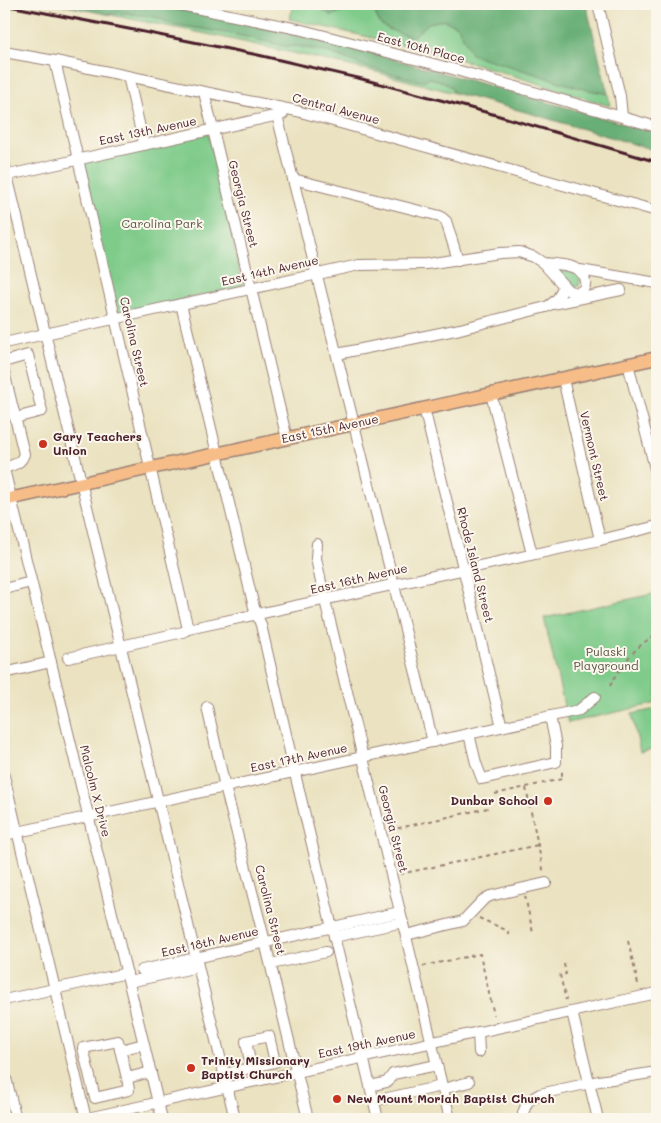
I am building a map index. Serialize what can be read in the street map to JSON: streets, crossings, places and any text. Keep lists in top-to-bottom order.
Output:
{
  "streets": {
    "main road": ["East 15th Avenue"],
    "street": [
      "East 10th Place",
      "Central Avenue",
      "East 13th Avenue",
      "Georgia Street",
      "East 14th Avenue",
      "Carolina Street",
      "Vermont Street",
      "Rhode Island Street",
      "East 16th Avenue",
      "East 17th Avenue",
      "Malcolm X Drive",
      "East 18th Avenue",
      "East 19th Avenue"
    ]
  },
  "crossings": [
    ["Central Avenue", "East 13th Avenue"],
    ["Central Avenue", "Georgia Street"],
    ["Central Avenue", "Carolina Street"],
    ["East 13th Avenue", "Georgia Street"],
    ["East 13th Avenue", "Carolina Street"],
    ["Georgia Street", "East 14th Avenue"],
    ["Georgia Street", "East 15th Avenue"],
    ["Georgia Street", "East 16th Avenue"],
    ["Georgia Street", "East 17th Avenue"],
    ["Georgia Street", "East 18th Avenue"],
    ["Georgia Street", "East 19th Avenue"],
    ["East 14th Avenue", "Carolina Street"],
    ["Carolina Street", "East 15th Avenue"],
    ["Carolina Street", "East 16th Avenue"],
    ["Carolina Street", "East 17th Avenue"],
    ["Carolina Street", "East 18th Avenue"],
    ["Carolina Street", "East 19th Avenue"],
    ["East 15th Avenue", "Vermont Street"],
    ["East 15th Avenue", "Rhode Island Street"],
    ["East 15th Avenue", "Malcolm X Drive"],
    ["Vermont Street", "East 16th Avenue"],
    ["Rhode Island Street", "East 16th Avenue"],
    ["Rhode Island Street", "East 17th Avenue"],
    ["East 17th Avenue", "Malcolm X Drive"],
    ["Malcolm X Drive", "East 19th Avenue"]
  ],
  "parks": ["Carolina Park", "Pulaski Playground"],
  "places": [
    "Gary Teachers Union",
    "Dunbar School",
    "Trinity Missionary Baptist Church",
    "New Mount Moriah Baptist Church"
  ]
}
